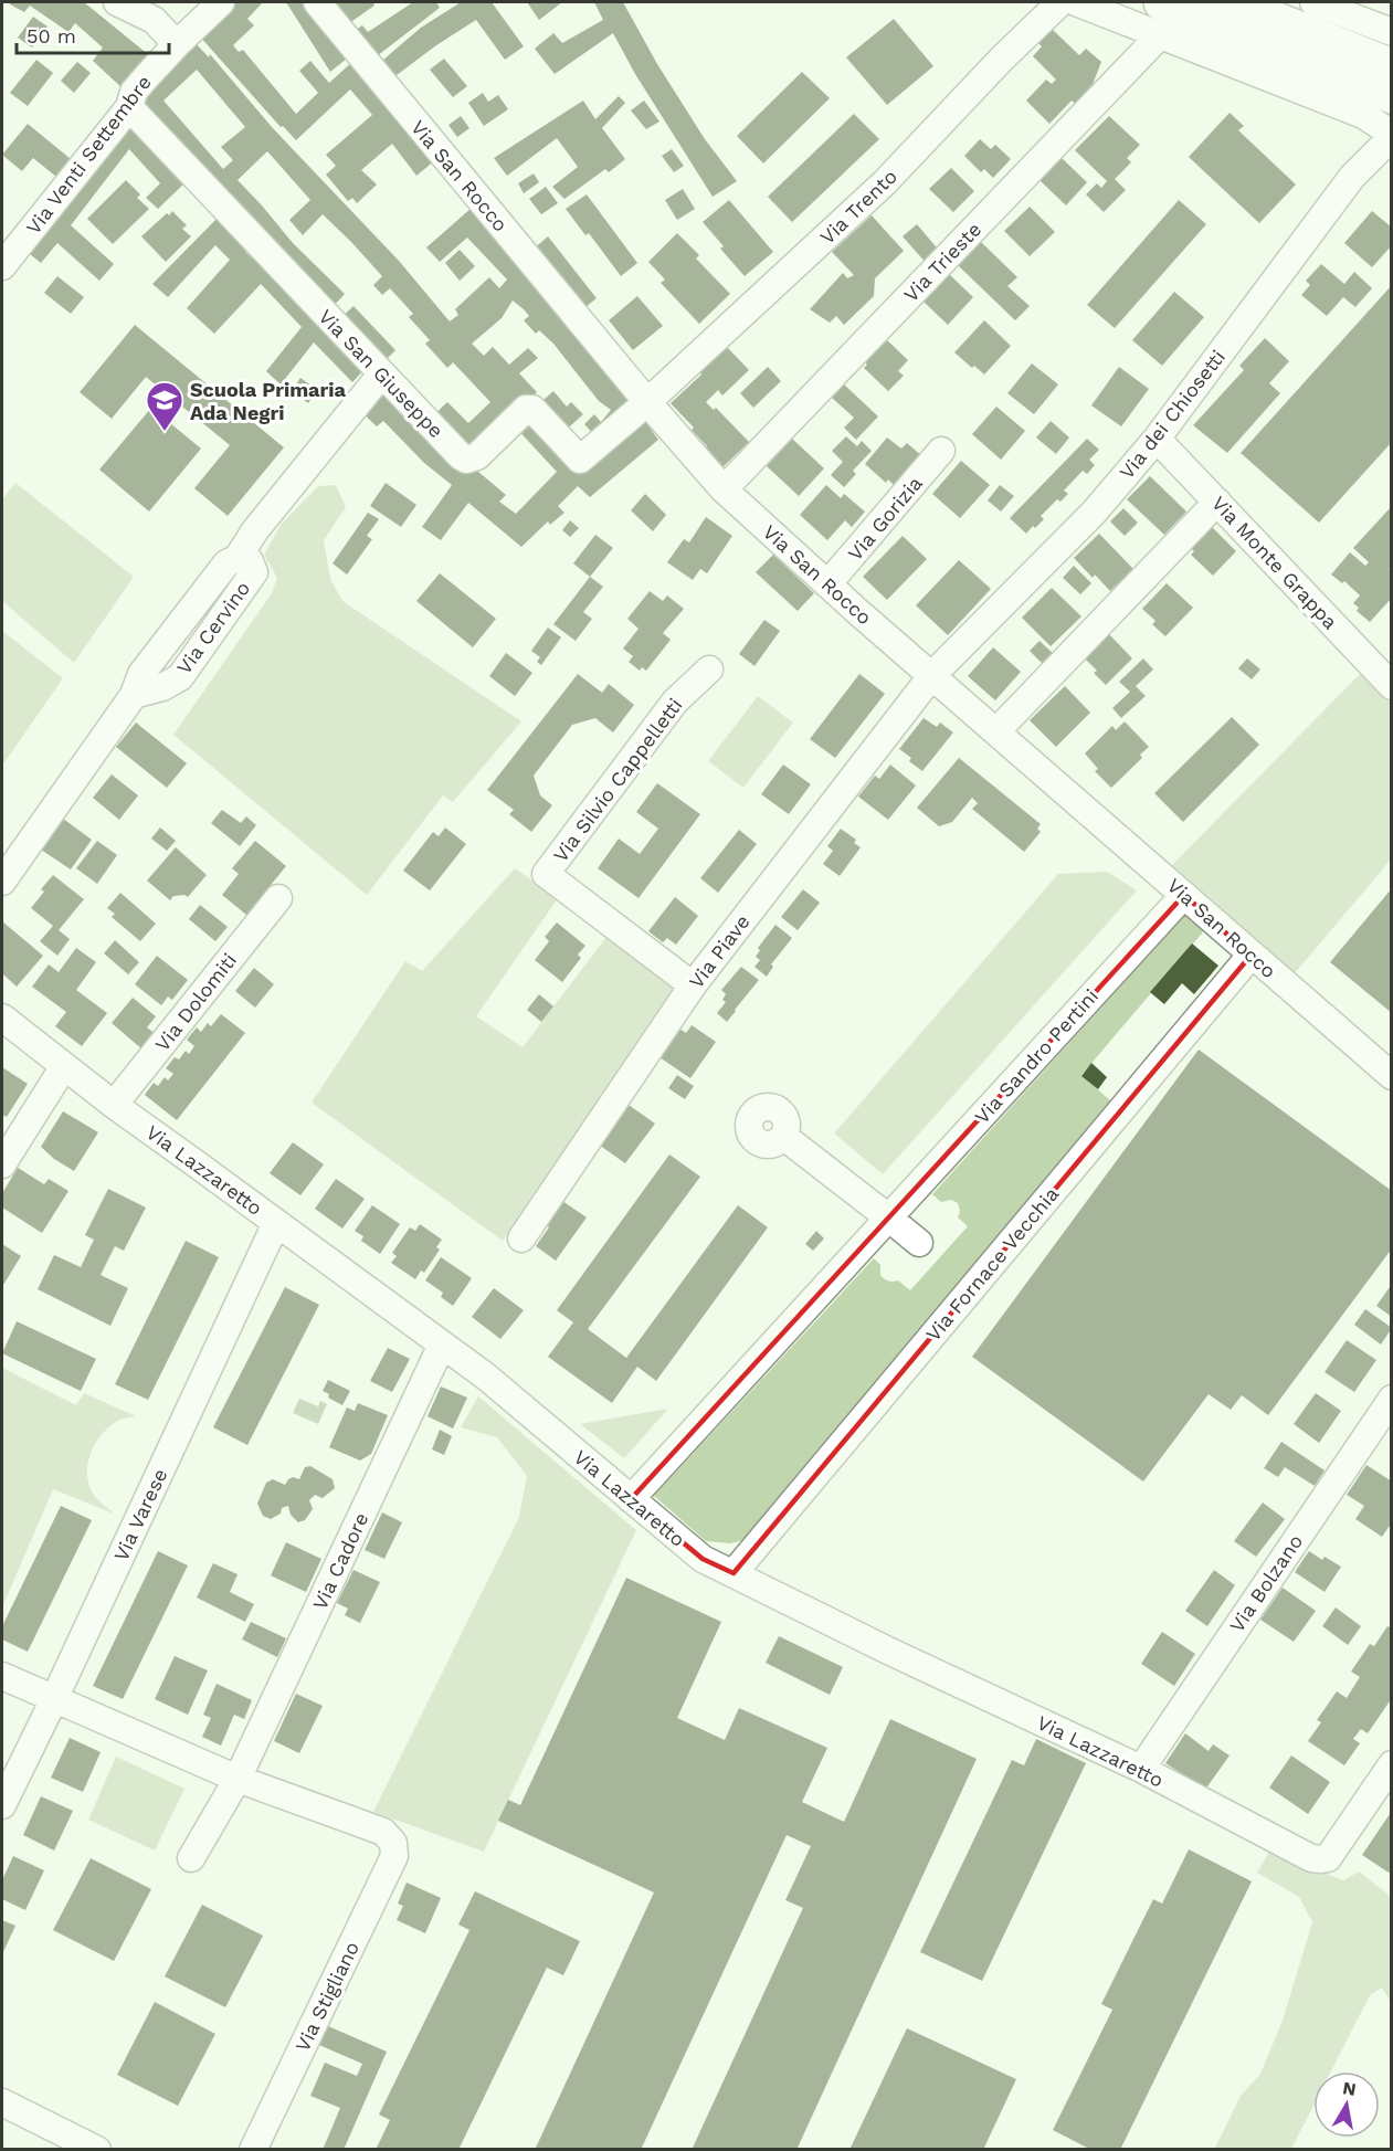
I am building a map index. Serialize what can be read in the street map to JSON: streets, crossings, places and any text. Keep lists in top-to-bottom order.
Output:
{
  "streets": {
    "street": [
      "Via Venti Settembre",
      "Via San Rocco",
      "Via Trento",
      "Via Trieste",
      "Via San Giuseppe",
      "Via dei Chiosetti",
      "Via Gorizia",
      "Via Monte Grappa",
      "Via Cervino",
      "Via Silvio Cappelletti",
      "Via Piave",
      "Via Dolomiti",
      "Via Sandro Pertini",
      "Via Lazzaretto",
      "Via Fornace Vecchia",
      "Via Varese",
      "Via Cadore",
      "Via Bolzano",
      "Via Stigliano"
    ]
  },
  "crossings": [
    ["Via Venti Settembre", "Via San Giuseppe"],
    ["Via San Rocco", "Via Trento"],
    ["Via San Rocco", "Via Trieste"],
    ["Via San Rocco", "Via San Giuseppe"],
    ["Via San Rocco", "Via dei Chiosetti"],
    ["Via San Rocco", "Via Gorizia"],
    ["Via San Rocco", "Via Piave"],
    ["Via San Rocco", "Via Sandro Pertini"],
    ["Via San Rocco", "Via Fornace Vecchia"],
    ["Via Trento", "Via San Giuseppe"],
    ["Via Trieste", "Via dei Chiosetti"],
    ["Via San Giuseppe", "Via Cervino"],
    ["Via dei Chiosetti", "Via Monte Grappa"],
    ["Via dei Chiosetti", "Via Piave"],
    ["Via Silvio Cappelletti", "Via Piave"],
    ["Via Dolomiti", "Via Lazzaretto"],
    ["Via Sandro Pertini", "Via Lazzaretto"],
    ["Via Lazzaretto", "Via Fornace Vecchia"],
    ["Via Lazzaretto", "Via Varese"],
    ["Via Lazzaretto", "Via Cadore"],
    ["Via Lazzaretto", "Via Bolzano"],
    ["Via Cadore", "Via Stigliano"]
  ],
  "places": {
    "school or university": ["Scuola Primaria Ada Negri"]
  },
  "scale_bar": "50 m",
  "north": "top"
}
